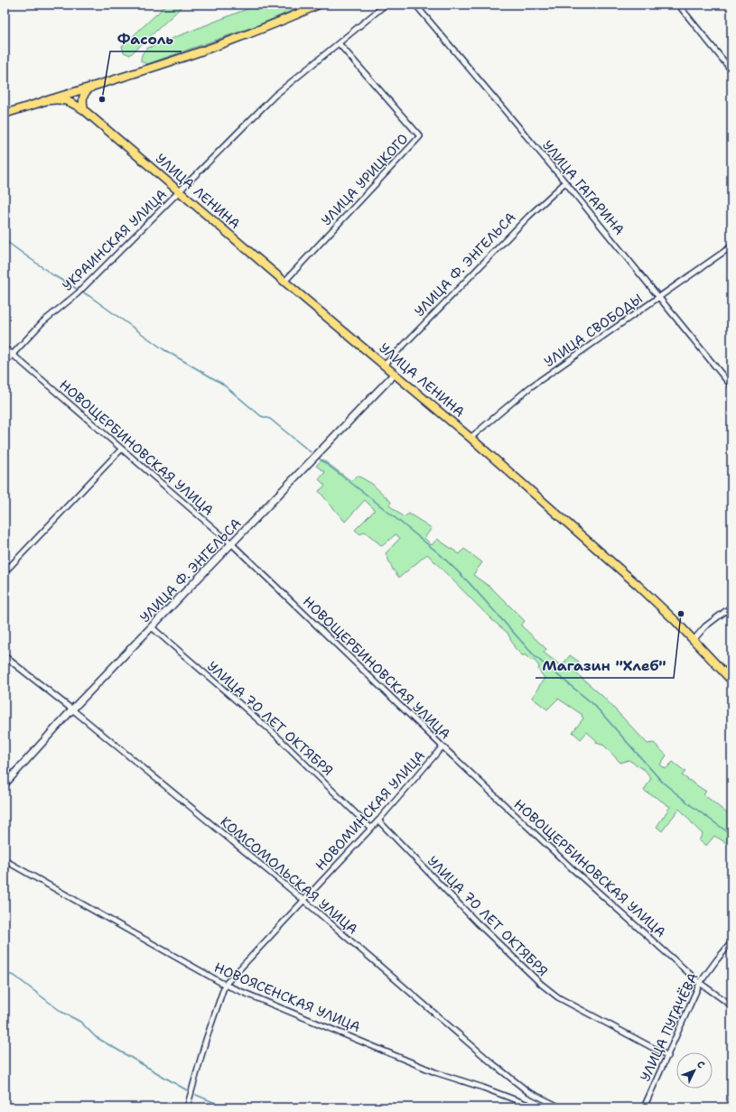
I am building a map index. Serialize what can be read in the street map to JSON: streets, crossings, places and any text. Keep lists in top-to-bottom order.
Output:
{
  "streets": {
    "main road": ["УЛИЦА ЛЕНИНА", "УЛИЦА Ф. ЭНГЕЛЬСА"],
    "street": [
      "УЛИЦА УРИЦКОГО",
      "УЛИЦА ГАГАРИНА",
      "УКРАИНСКАЯ УЛИЦА",
      "УЛИЦА СВОБОДЫ",
      "НОВОЩЕРБИНОВСКАЯ УЛИЦА",
      "УЛИЦА 70 ЛЕТ ОКТЯБРЯ",
      "НОВОМИНСКАЯ УЛИЦА",
      "КОМСОМОЛЬСКАЯ УЛИЦА",
      "НОВОЯСЕНСКАЯ УЛИЦА",
      "УЛИЦА ПУГАЧЁВА"
    ]
  },
  "crossings": [
    ["УЛИЦА УРИЦКОГО", "УЛИЦА ЛЕНИНА"],
    ["УЛИЦА УРИЦКОГО", "УКРАИНСКАЯ УЛИЦА"],
    ["УЛИЦА ГАГАРИНА", "УЛИЦА Ф. ЭНГЕЛЬСА"],
    ["УЛИЦА ГАГАРИНА", "УЛИЦА СВОБОДЫ"],
    ["УЛИЦА ЛЕНИНА", "УКРАИНСКАЯ УЛИЦА"],
    ["УЛИЦА ЛЕНИНА", "УЛИЦА Ф. ЭНГЕЛЬСА"],
    ["УЛИЦА ЛЕНИНА", "УЛИЦА СВОБОДЫ"],
    ["УКРАИНСКАЯ УЛИЦА", "НОВОЩЕРБИНОВСКАЯ УЛИЦА"],
    ["УЛИЦА Ф. ЭНГЕЛЬСА", "НОВОЩЕРБИНОВСКАЯ УЛИЦА"],
    ["УЛИЦА Ф. ЭНГЕЛЬСА", "УЛИЦА 70 ЛЕТ ОКТЯБРЯ"],
    ["УЛИЦА Ф. ЭНГЕЛЬСА", "КОМСОМОЛЬСКАЯ УЛИЦА"],
    ["НОВОЩЕРБИНОВСКАЯ УЛИЦА", "НОВОМИНСКАЯ УЛИЦА"],
    ["НОВОЩЕРБИНОВСКАЯ УЛИЦА", "УЛИЦА ПУГАЧЁВА"],
    ["УЛИЦА 70 ЛЕТ ОКТЯБРЯ", "НОВОМИНСКАЯ УЛИЦА"],
    ["УЛИЦА 70 ЛЕТ ОКТЯБРЯ", "УЛИЦА ПУГАЧЁВА"],
    ["НОВОМИНСКАЯ УЛИЦА", "КОМСОМОЛЬСКАЯ УЛИЦА"],
    ["НОВОМИНСКАЯ УЛИЦА", "НОВОЯСЕНСКАЯ УЛИЦА"]
  ],
  "places": ["Фасоль", "Магазин \"Хлеб\""],
  "north": "top right"
}
